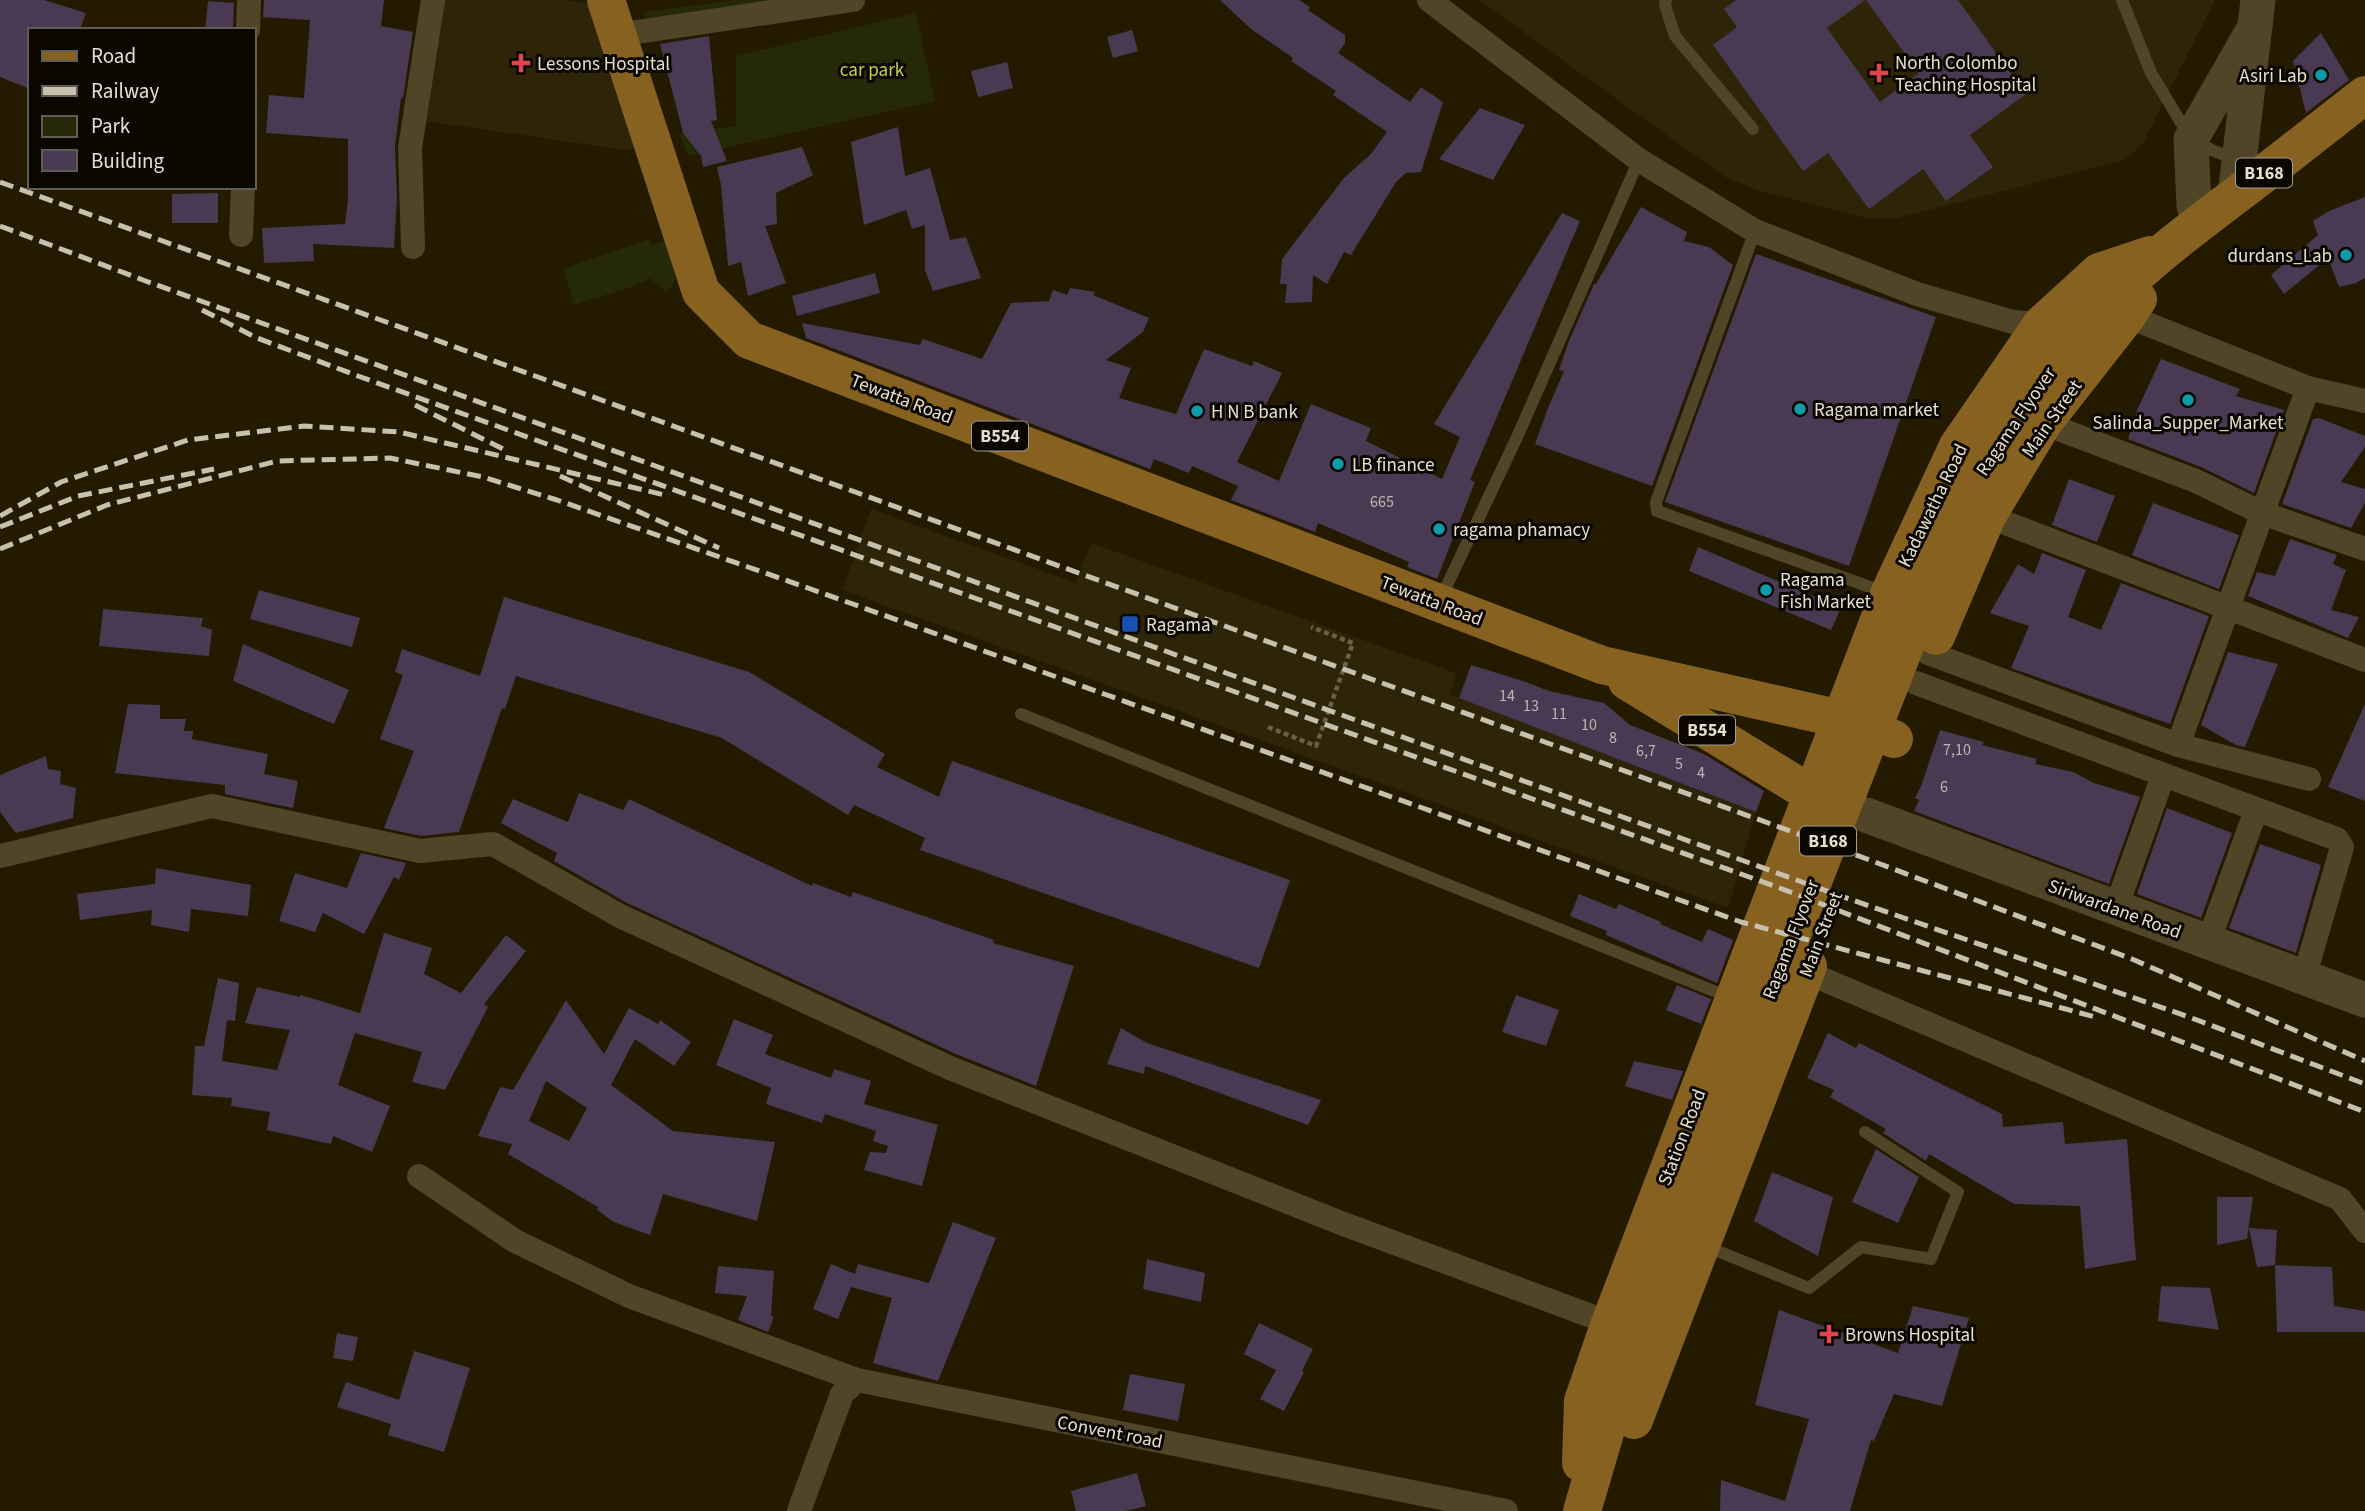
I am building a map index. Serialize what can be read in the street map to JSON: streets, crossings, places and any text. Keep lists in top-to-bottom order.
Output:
{
  "streets": {
    "main road": [
      "B168",
      "Tewatta Road",
      "Main Street",
      "Ragama Flyover",
      "B554",
      "Kadawatha Road",
      "Station Road"
    ],
    "street": ["Siriwardane Road", "Convent road"]
  },
  "crossings": [
    ["B168", "Main Street"],
    ["B168", "Ragama Flyover"],
    ["B168", "Kadawatha Road"],
    ["Tewatta Road", "Main Street"],
    ["Tewatta Road", "Kadawatha Road"],
    ["Tewatta Road", "Siriwardane Road"],
    ["Tewatta Road", "Station Road"],
    ["Main Street", "Ragama Flyover"],
    ["Main Street", "Kadawatha Road"],
    ["Main Street", "Siriwardane Road"],
    ["Main Street", "Station Road"],
    ["Ragama Flyover", "Kadawatha Road"],
    ["Ragama Flyover", "Station Road"],
    ["Kadawatha Road", "Station Road"]
  ],
  "parks": ["car park"],
  "places": {
    "health": ["Lessons Hospital", "North Colombo Teaching Hospital", "Browns Hospital"],
    "other": [
      "Asiri Lab",
      "durdans_Lab",
      "Salinda_Supper_Market",
      "Ragama market",
      "H N B bank",
      "LB finance",
      "ragama phamacy",
      "Ragama Fish Market"
    ],
    "transit": ["Ragama"]
  },
  "house_numbers": [
    "665",
    "14",
    "13",
    "11",
    "10",
    "8",
    "7,10",
    "6,7",
    "5",
    "4",
    "6"
  ],
  "legend": [
    "Road",
    "Railway",
    "Park",
    "Building"
  ]
}
